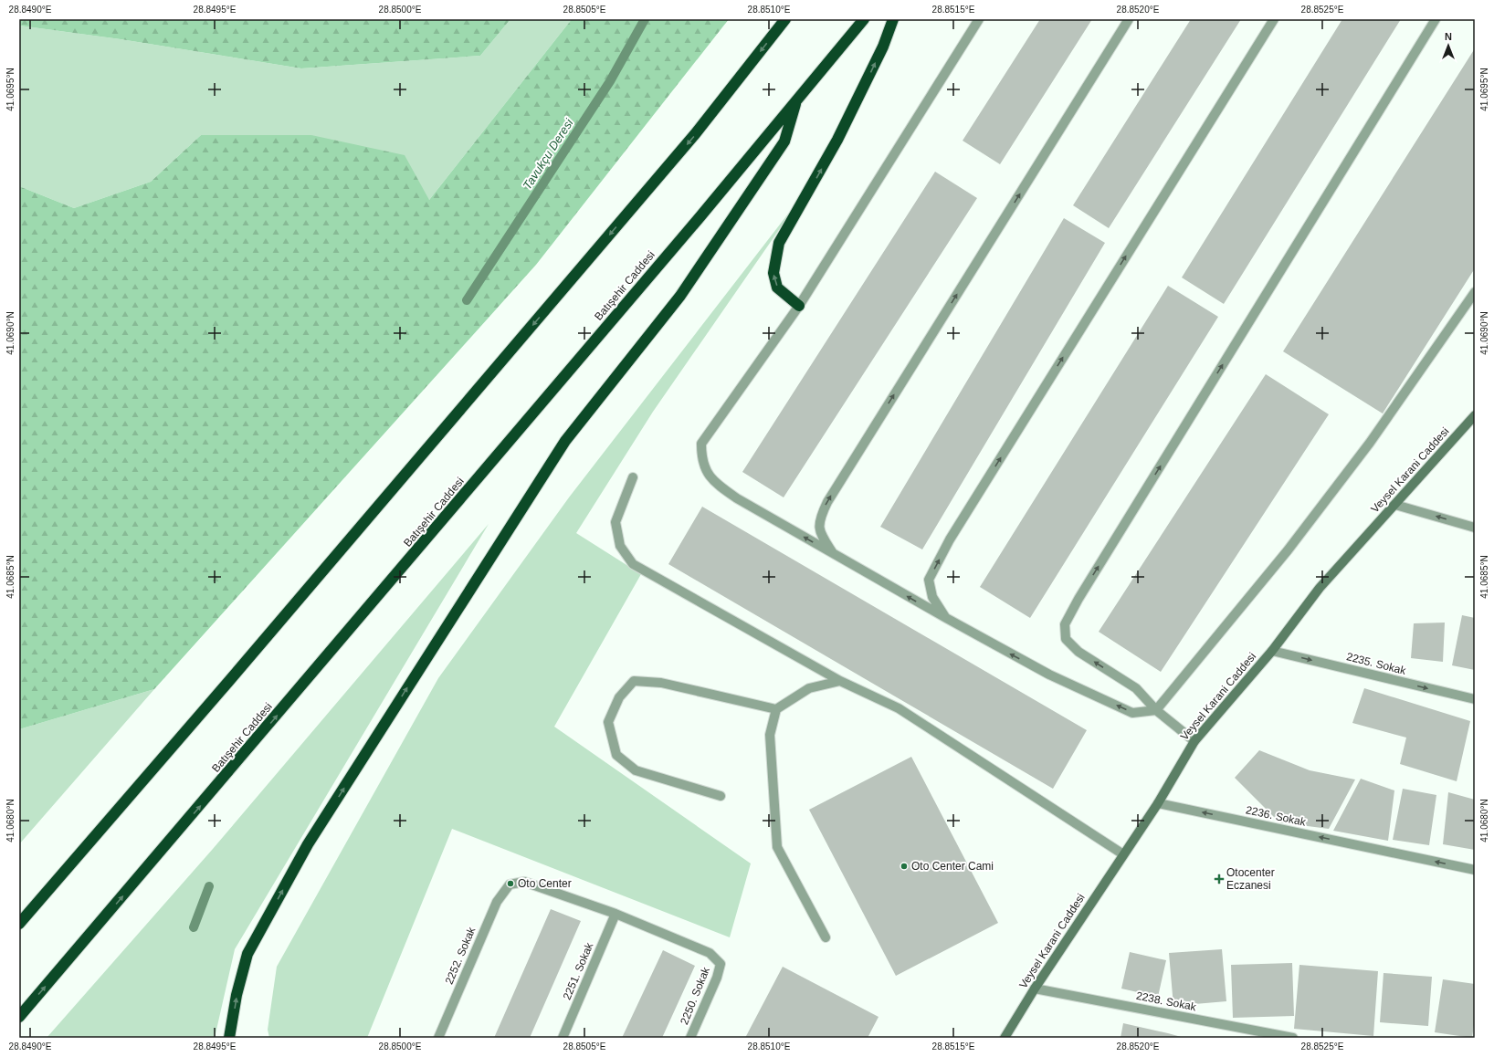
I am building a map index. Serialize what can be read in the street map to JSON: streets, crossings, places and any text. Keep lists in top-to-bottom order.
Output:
{
  "streets": {
    "highway": ["Batışehir Caddesi"],
    "main road": ["Veysel Karani Caddesi"],
    "street": [
      "2235. Sokak",
      "2236. Sokak",
      "2252. Sokak",
      "2251. Sokak",
      "2250. Sokak",
      "2238. Sokak"
    ]
  },
  "crossings": [
    ["Veysel Karani Caddesi", "2235. Sokak"],
    ["Veysel Karani Caddesi", "2236. Sokak"],
    ["Veysel Karani Caddesi", "2238. Sokak"],
    ["2252. Sokak", "2251. Sokak"],
    ["2252. Sokak", "2250. Sokak"],
    ["2251. Sokak", "2250. Sokak"]
  ],
  "one_way": ["2235. Sokak", "2236. Sokak"],
  "water": ["Tavukçu Deresi"],
  "places": {
    "other": ["Oto Center Cami", "Oto Center"],
    "health": ["Otocenter Eczanesi"]
  },
  "north": "top",
  "coordinates": [
    "28.8490°E",
    "28.8495°E",
    "28.8500°E",
    "28.8505°E",
    "28.8510°E",
    "28.8515°E",
    "28.8520°E",
    "28.8525°E",
    "41.0695°N",
    "41.0690°N",
    "41.0685°N",
    "41.0680°N"
  ]
}
